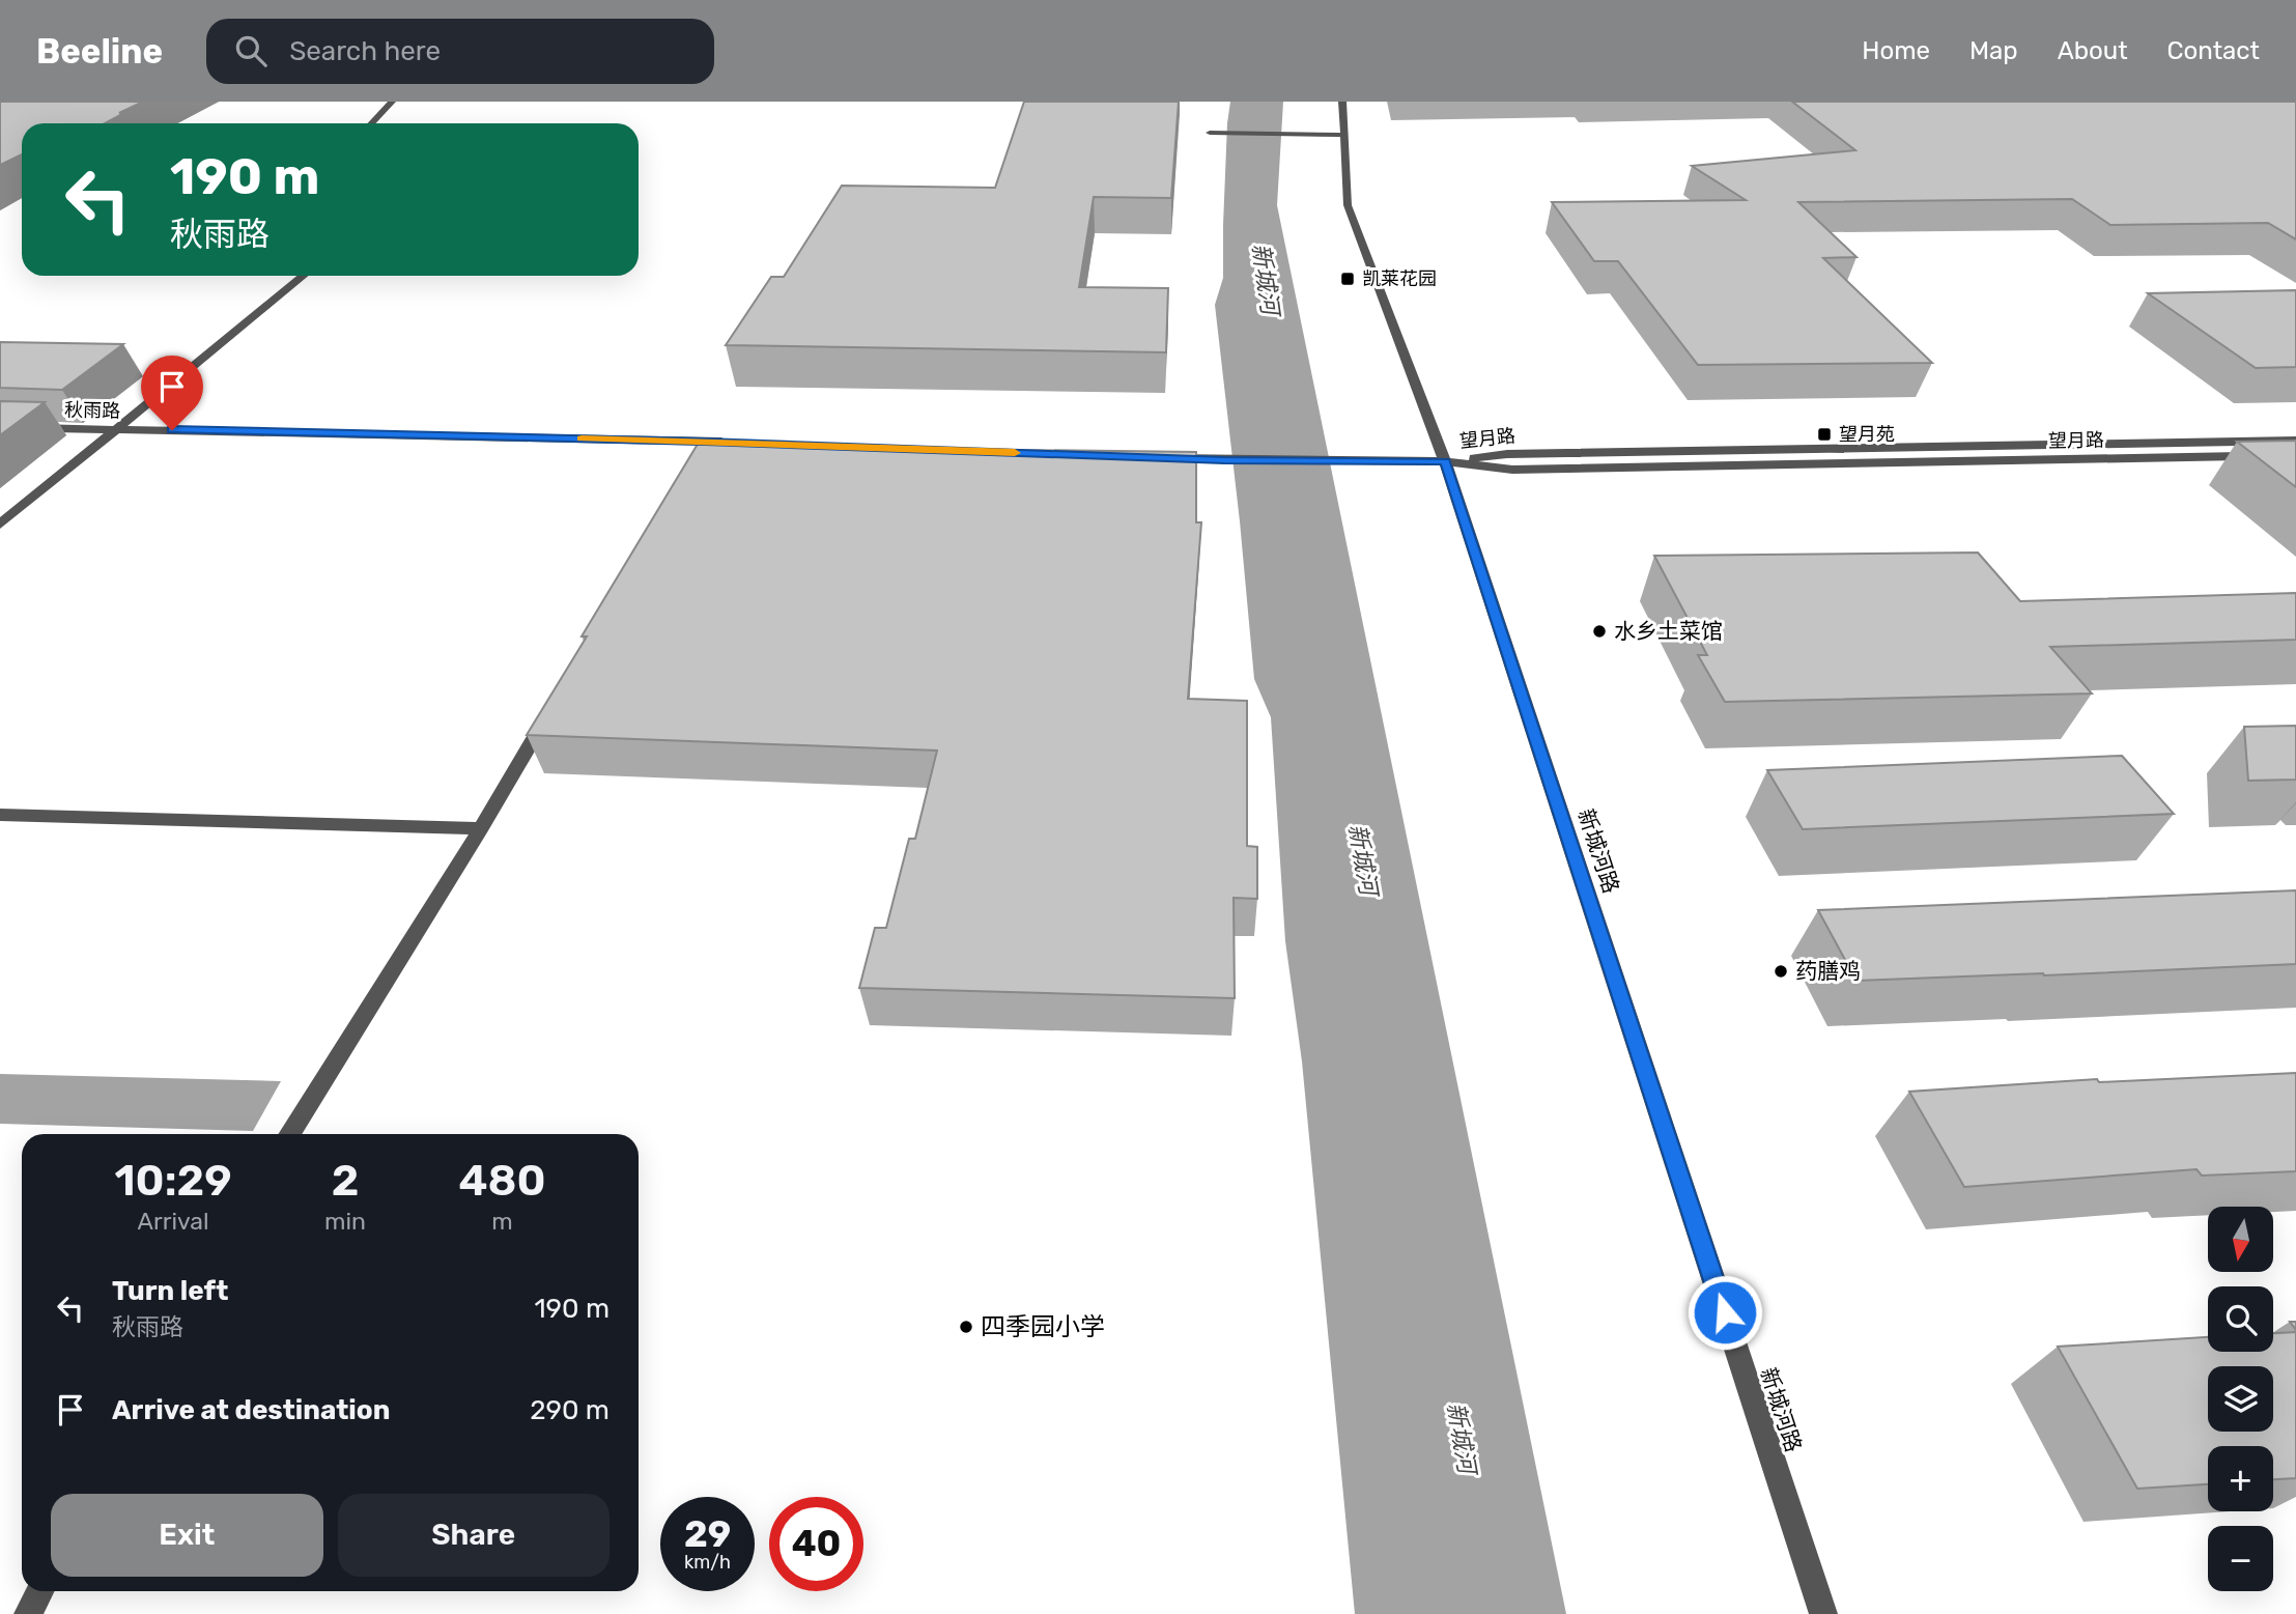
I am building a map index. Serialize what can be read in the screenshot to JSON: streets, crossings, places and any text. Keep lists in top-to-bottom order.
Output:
{
  "streets": {
    "street": ["秋雨路", "望月路", "新城河路"]
  },
  "crossings": [
    ["望月路", "新城河路"]
  ],
  "water": ["新城河"],
  "places": {
    "transit": ["凯莱花园", "望月苑"],
    "other": ["水乡土菜馆", "药膳鸡", "四季园小学"]
  },
  "north": "bottom",
  "page": {
    "header": "Beeline",
    "search": "Search here",
    "nav": [
      "Home",
      "Map",
      "About",
      "Contact"
    ],
    "turn": ["190 m", "秋雨路"],
    "eta": [
      "10:29",
      "Arrival",
      "2",
      "min",
      "480",
      "m"
    ],
    "map_buttons": ["+", "−"],
    "list": [
      {
        "name": "Turn left",
        "note": "秋雨路",
        "value": "190 m"
      },
      {
        "name": "Arrive at destination",
        "value": "290 m"
      }
    ],
    "buttons": ["Exit", "Share"],
    "speed": "29 km/h",
    "limit": "40"
  }
}
